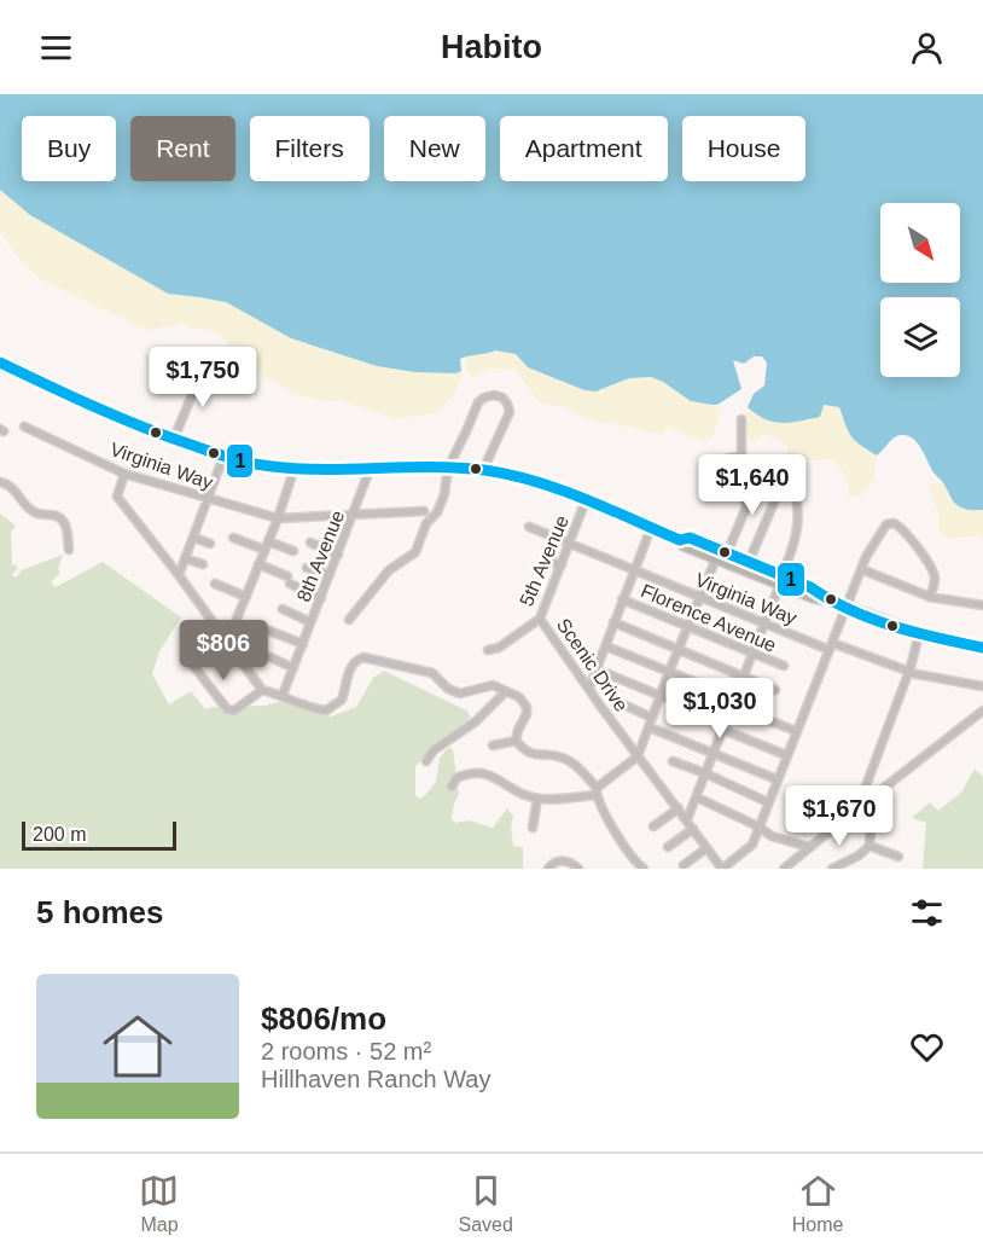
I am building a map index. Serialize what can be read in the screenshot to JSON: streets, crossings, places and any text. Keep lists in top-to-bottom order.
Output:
{
  "streets": {
    "street": [
      "Virginia Way",
      "8th Avenue",
      "5th Avenue",
      "Florence Avenue",
      "Scenic Drive"
    ]
  },
  "crossings": [
    ["Virginia Way", "8th Avenue"],
    ["Virginia Way", "5th Avenue"],
    ["5th Avenue", "Scenic Drive"]
  ],
  "lines": ["transit line 1"],
  "scale_bar": "200 m",
  "north": "bottom right",
  "page": {
    "header": "Habito",
    "chip": [
      "Buy",
      "Rent",
      "Filters",
      "New",
      "Apartment",
      "House"
    ],
    "price": [
      "$1,750",
      "$1,640",
      "$806",
      "$1,030",
      "$1,670"
    ],
    "scale": "200 m",
    "heading": "5 homes",
    "list": [
      {
        "name": "$806/mo",
        "note": "2 rooms · 52 m² · Hillhaven Ranch Way"
      }
    ],
    "tabs": ["Map", "Saved", "Home"]
  }
}
